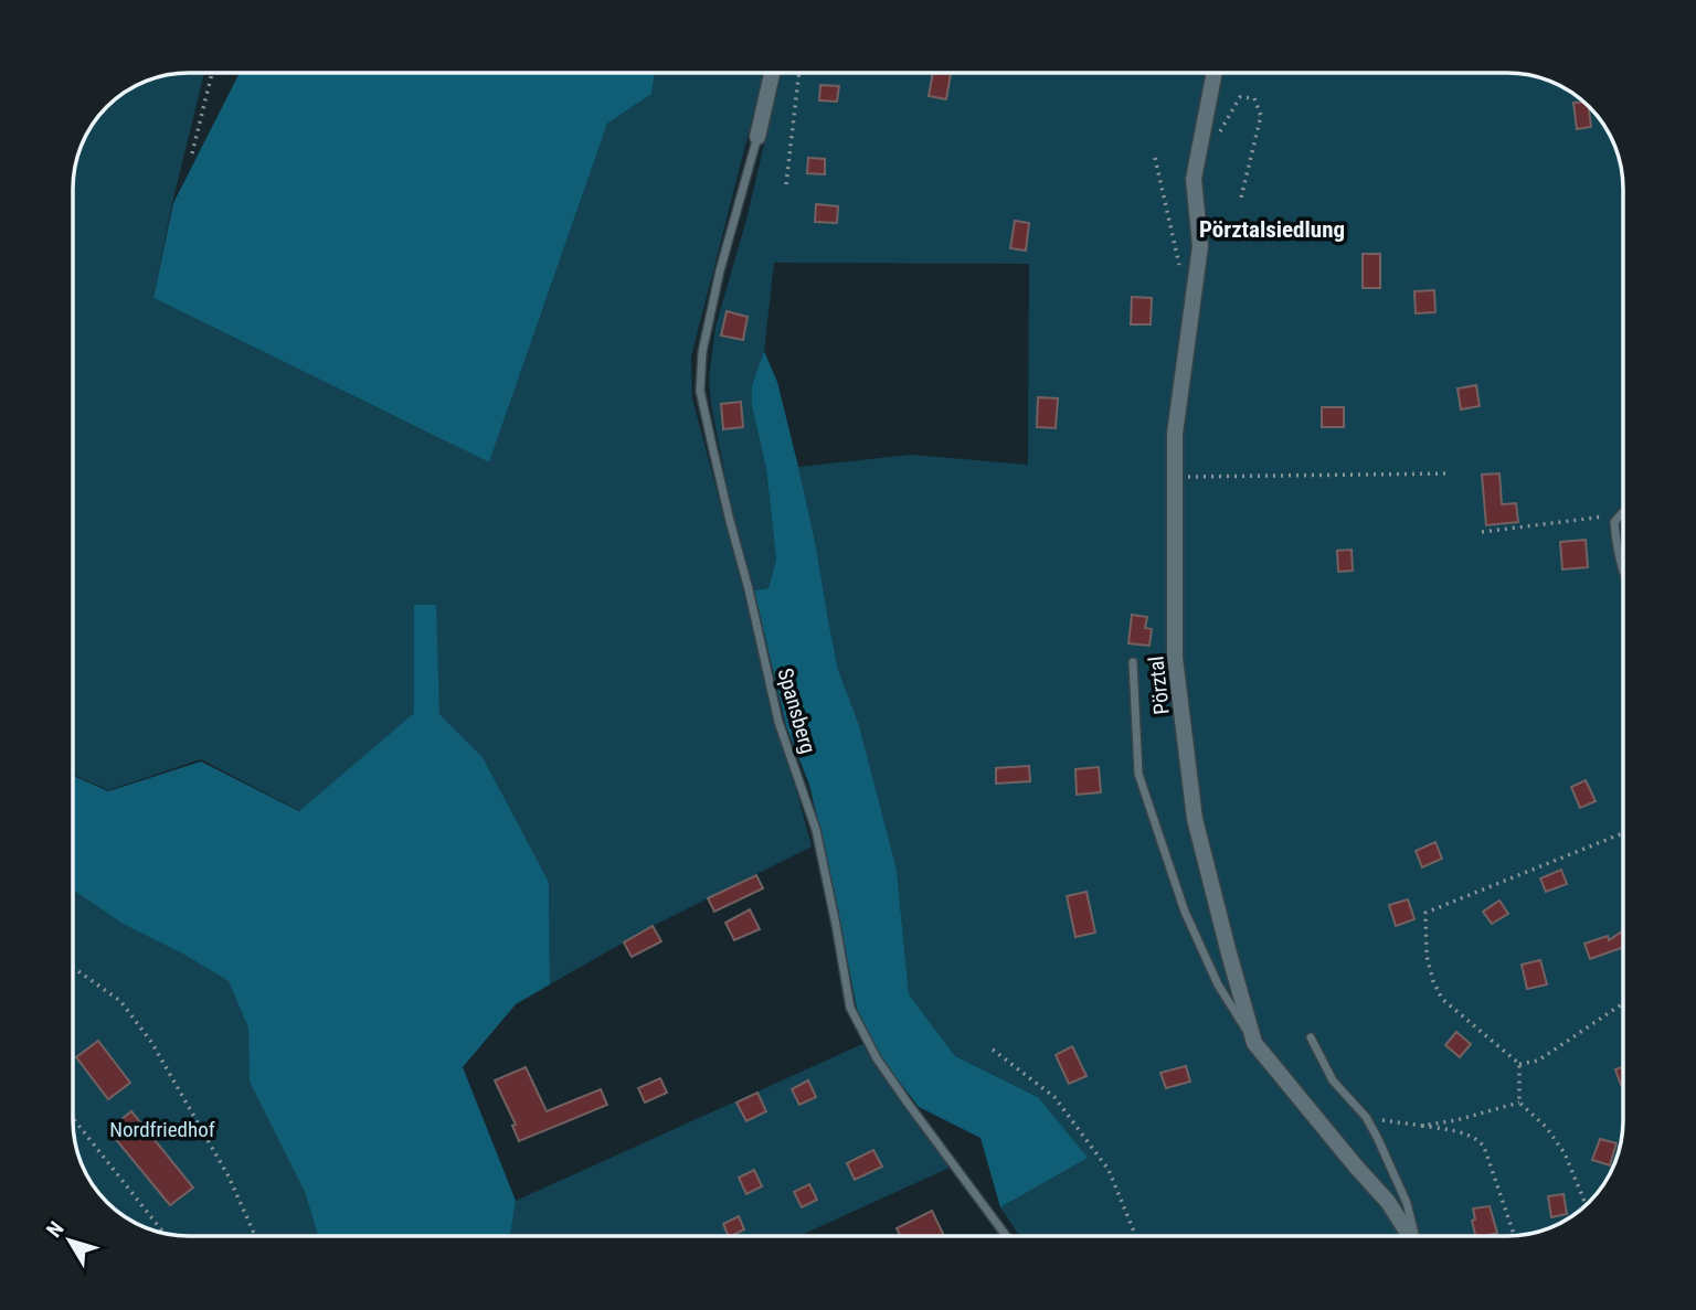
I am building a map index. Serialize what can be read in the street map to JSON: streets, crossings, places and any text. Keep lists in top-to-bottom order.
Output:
{
  "streets": {
    "street": ["Pörztal"],
    "lane": ["Spansberg"]
  },
  "districts": ["Pörztalsiedlung"],
  "parks": ["Nordfriedhof"],
  "north": "top left"
}
